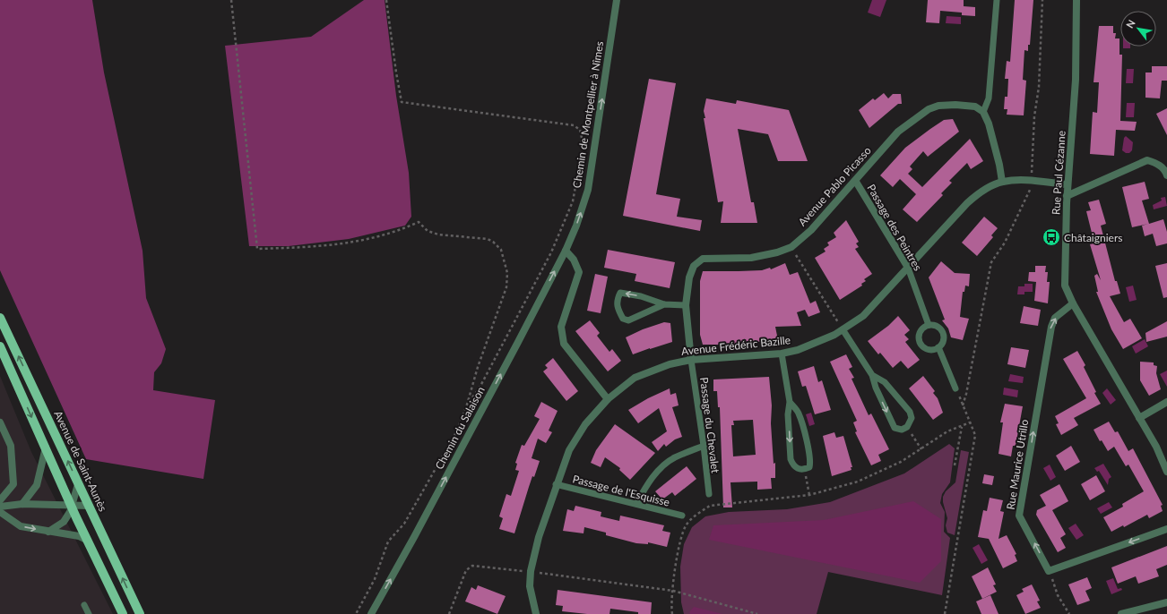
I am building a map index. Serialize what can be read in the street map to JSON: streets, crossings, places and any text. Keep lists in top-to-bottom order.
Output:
{
  "streets": {
    "main road": ["Avenue de Saint-Aunès"],
    "street": [
      "Chemin de Montpellier à Nîmes",
      "Rue Paul Cézanne",
      "Avenue Pablo Picasso",
      "Passage des Peintres",
      "Avenue Frédéric Bazille",
      "Chemin du Salaison",
      "Rue Maurice Utrillo"
    ],
    "lane": ["Passage du Chevalet", "Passage de l'Esquisse"]
  },
  "crossings": [
    ["Chemin de Montpellier à Nîmes", "Chemin du Salaison"],
    ["Rue Paul Cézanne", "Avenue Frédéric Bazille"],
    ["Rue Paul Cézanne", "Rue Maurice Utrillo"],
    ["Avenue Pablo Picasso", "Passage des Peintres"],
    ["Avenue Pablo Picasso", "Avenue Frédéric Bazille"],
    ["Avenue Pablo Picasso", "Passage du Chevalet"],
    ["Passage des Peintres", "Avenue Frédéric Bazille"],
    ["Avenue Frédéric Bazille", "Passage du Chevalet"],
    ["Avenue Frédéric Bazille", "Passage de l'Esquisse"]
  ],
  "one_way": ["Chemin de Montpellier à Nîmes", "Chemin du Salaison", "Rue Maurice Utrillo"],
  "places": {
    "bus stop": ["Châtaigniers"]
  },
  "north": "top left"
}
